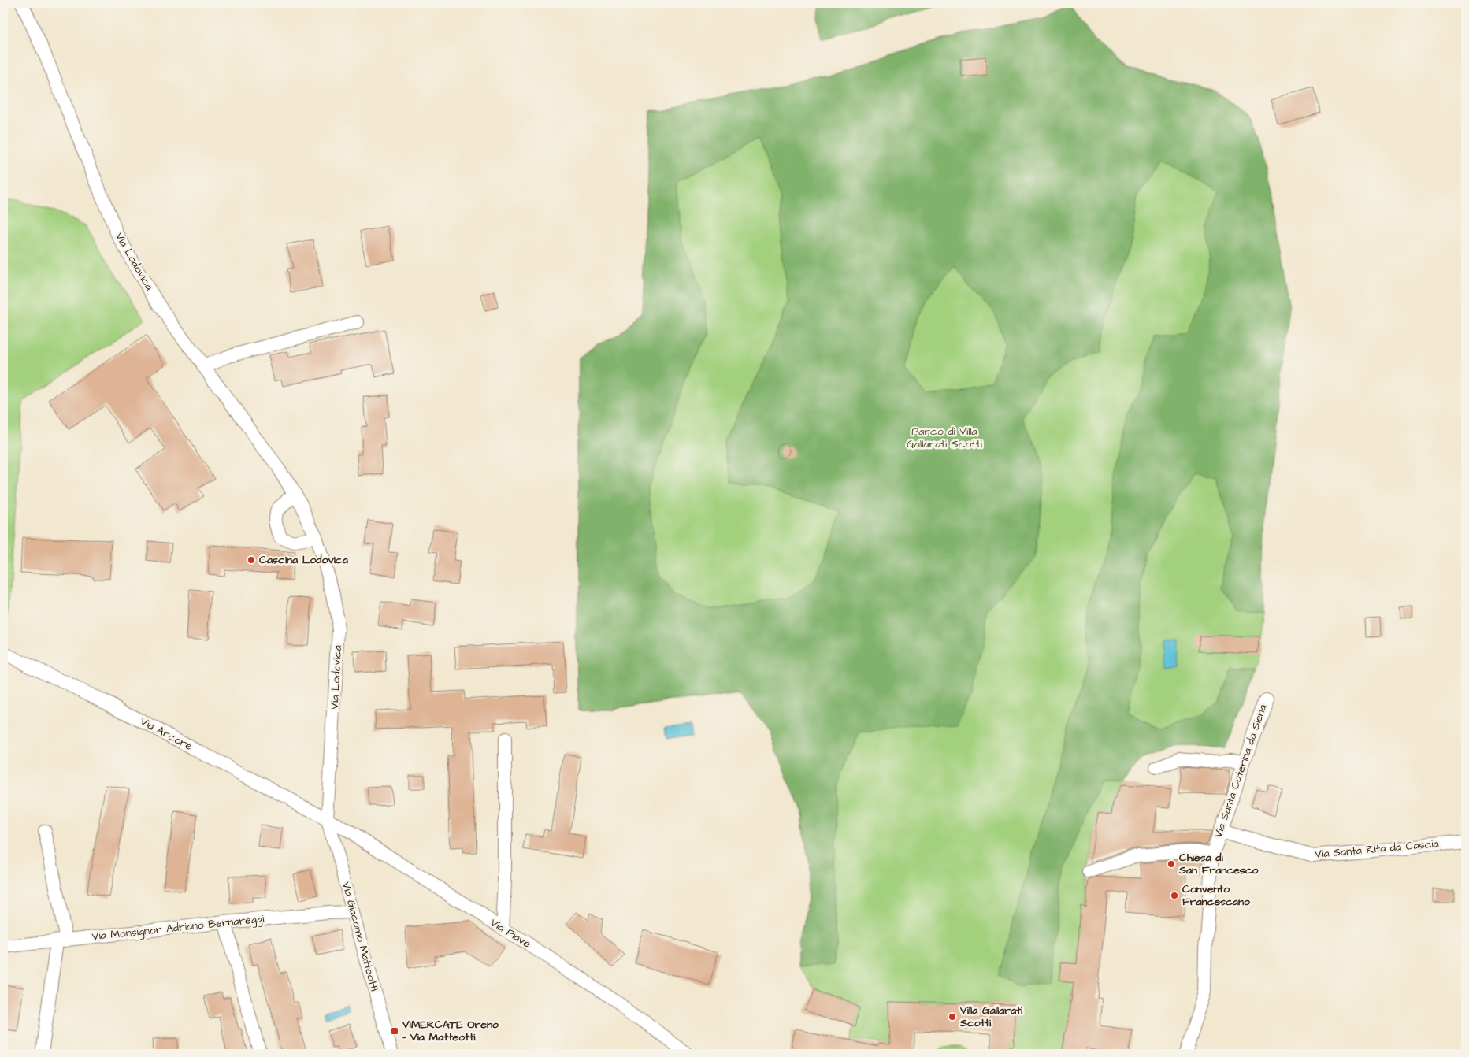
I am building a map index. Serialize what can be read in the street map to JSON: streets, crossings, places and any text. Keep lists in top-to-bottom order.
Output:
{
  "streets": {
    "street": [
      "Via Lodovica",
      "Via Arcore",
      "Via Santa Caterina da Siena",
      "Via Santa Rita da Cascia",
      "Via Monsignor Adriano Bernareggi",
      "Via Piave",
      "Via Giacomo Matteotti"
    ]
  },
  "crossings": [
    ["Via Lodovica", "Via Arcore"],
    ["Via Lodovica", "Via Piave"],
    ["Via Lodovica", "Via Giacomo Matteotti"],
    ["Via Arcore", "Via Piave"],
    ["Via Arcore", "Via Giacomo Matteotti"],
    ["Via Santa Caterina da Siena", "Via Santa Rita da Cascia"],
    ["Via Monsignor Adriano Bernareggi", "Via Giacomo Matteotti"],
    ["Via Piave", "Via Giacomo Matteotti"]
  ],
  "parks": ["Parco di Villa Gallarati Scotti"],
  "places": {
    "other": [
      "Cascina Lodovica",
      "Chiesa di San Francesco",
      "Convento Francescano",
      "Villa Gallarati Scotti"
    ],
    "transit": ["VIMERCATE Oreno - Via Matteotti"]
  }
}
